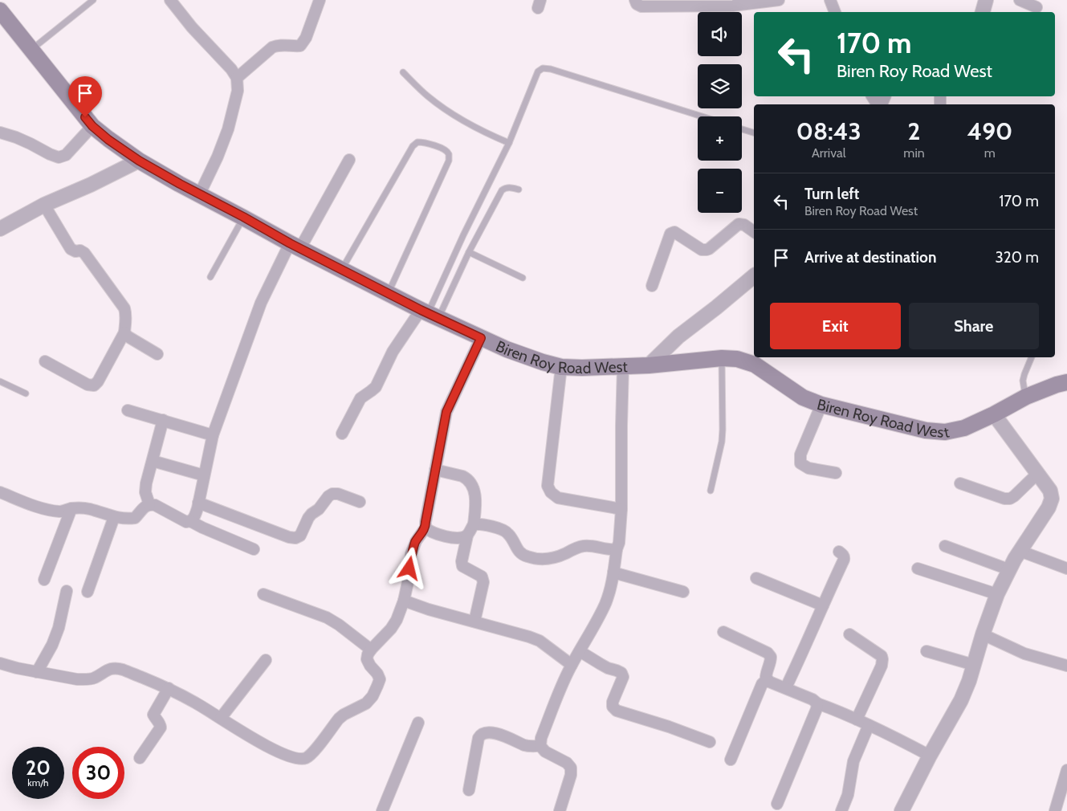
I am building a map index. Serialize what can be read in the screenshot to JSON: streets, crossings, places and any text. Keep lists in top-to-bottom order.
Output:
{
  "streets": {
    "main road": ["Biren Roy Road West"]
  },
  "page": {
    "map_buttons": ["+", "−"],
    "turn": ["170 m", "Biren Roy Road West"],
    "eta": [
      "08:43",
      "Arrival",
      "2",
      "min",
      "490",
      "m"
    ],
    "list": [
      {
        "name": "Turn left",
        "note": "Biren Roy Road West",
        "value": "170 m"
      },
      {
        "name": "Arrive at destination",
        "value": "320 m"
      }
    ],
    "buttons": ["Exit", "Share"],
    "speed": "20 km/h",
    "limit": "30"
  }
}
